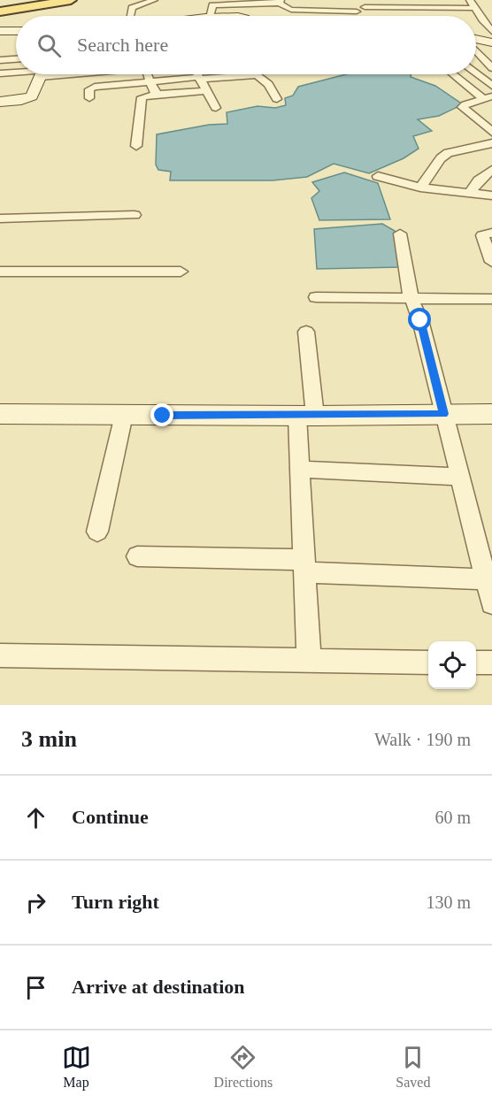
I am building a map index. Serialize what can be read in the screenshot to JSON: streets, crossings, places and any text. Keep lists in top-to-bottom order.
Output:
{
  "page": {
    "search": "Search here",
    "heading": ["3 min", "Walk · 190 m"],
    "list": [
      ["Continue", "60 m"],
      ["Turn right", "130 m"],
      "Arrive at destination"
    ],
    "nav": ["Map", "Directions", "Saved"]
  }
}
